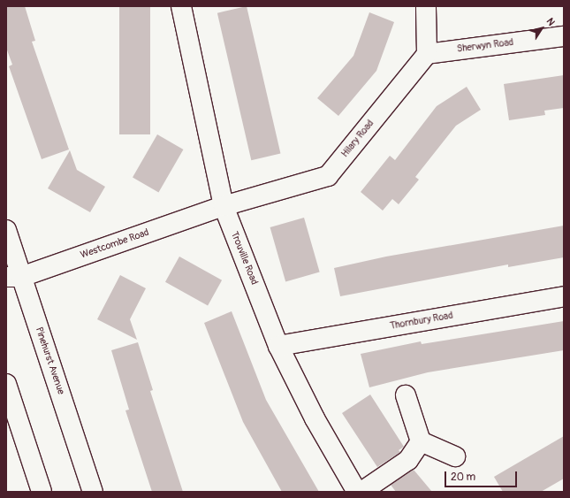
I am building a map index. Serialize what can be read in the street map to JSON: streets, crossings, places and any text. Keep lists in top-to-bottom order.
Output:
{
  "streets": {
    "street": [
      "Sherwyn Road",
      "Hilary Road",
      "Westcombe Road",
      "Trouville Road",
      "Thornbury Road",
      "Pinehurst Avenue"
    ]
  },
  "crossings": [
    ["Sherwyn Road", "Hilary Road"],
    ["Hilary Road", "Westcombe Road"],
    ["Hilary Road", "Trouville Road"],
    ["Westcombe Road", "Trouville Road"],
    ["Westcombe Road", "Pinehurst Avenue"],
    ["Trouville Road", "Thornbury Road"]
  ],
  "scale_bar": "20 m",
  "north": "top right"
}
